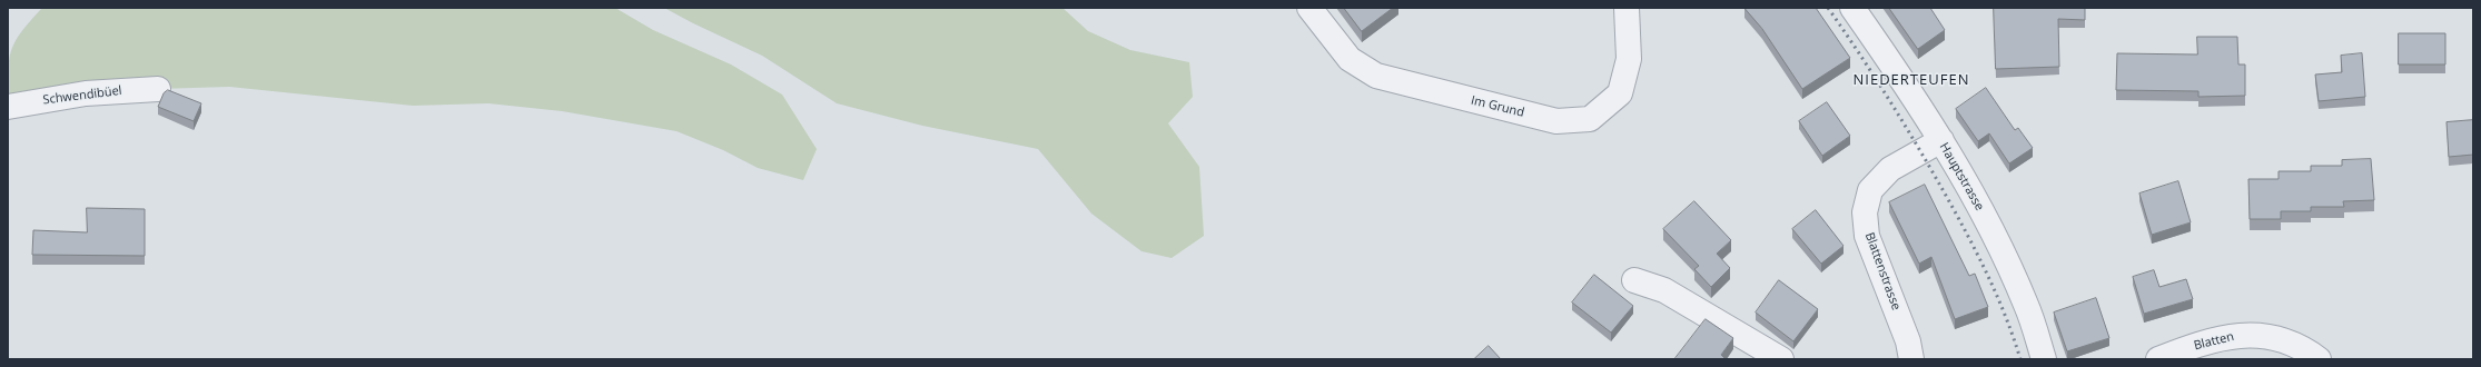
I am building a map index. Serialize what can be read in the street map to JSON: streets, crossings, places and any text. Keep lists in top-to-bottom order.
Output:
{
  "streets": {
    "street": [
      "Schwendibüel",
      "Im Grund",
      "Hauptstrasse",
      "Blattenstrasse",
      "Blatten"
    ]
  },
  "crossings": [
    ["Hauptstrasse", "Blattenstrasse"]
  ],
  "districts": ["NIEDERTEUFEN"]
}
